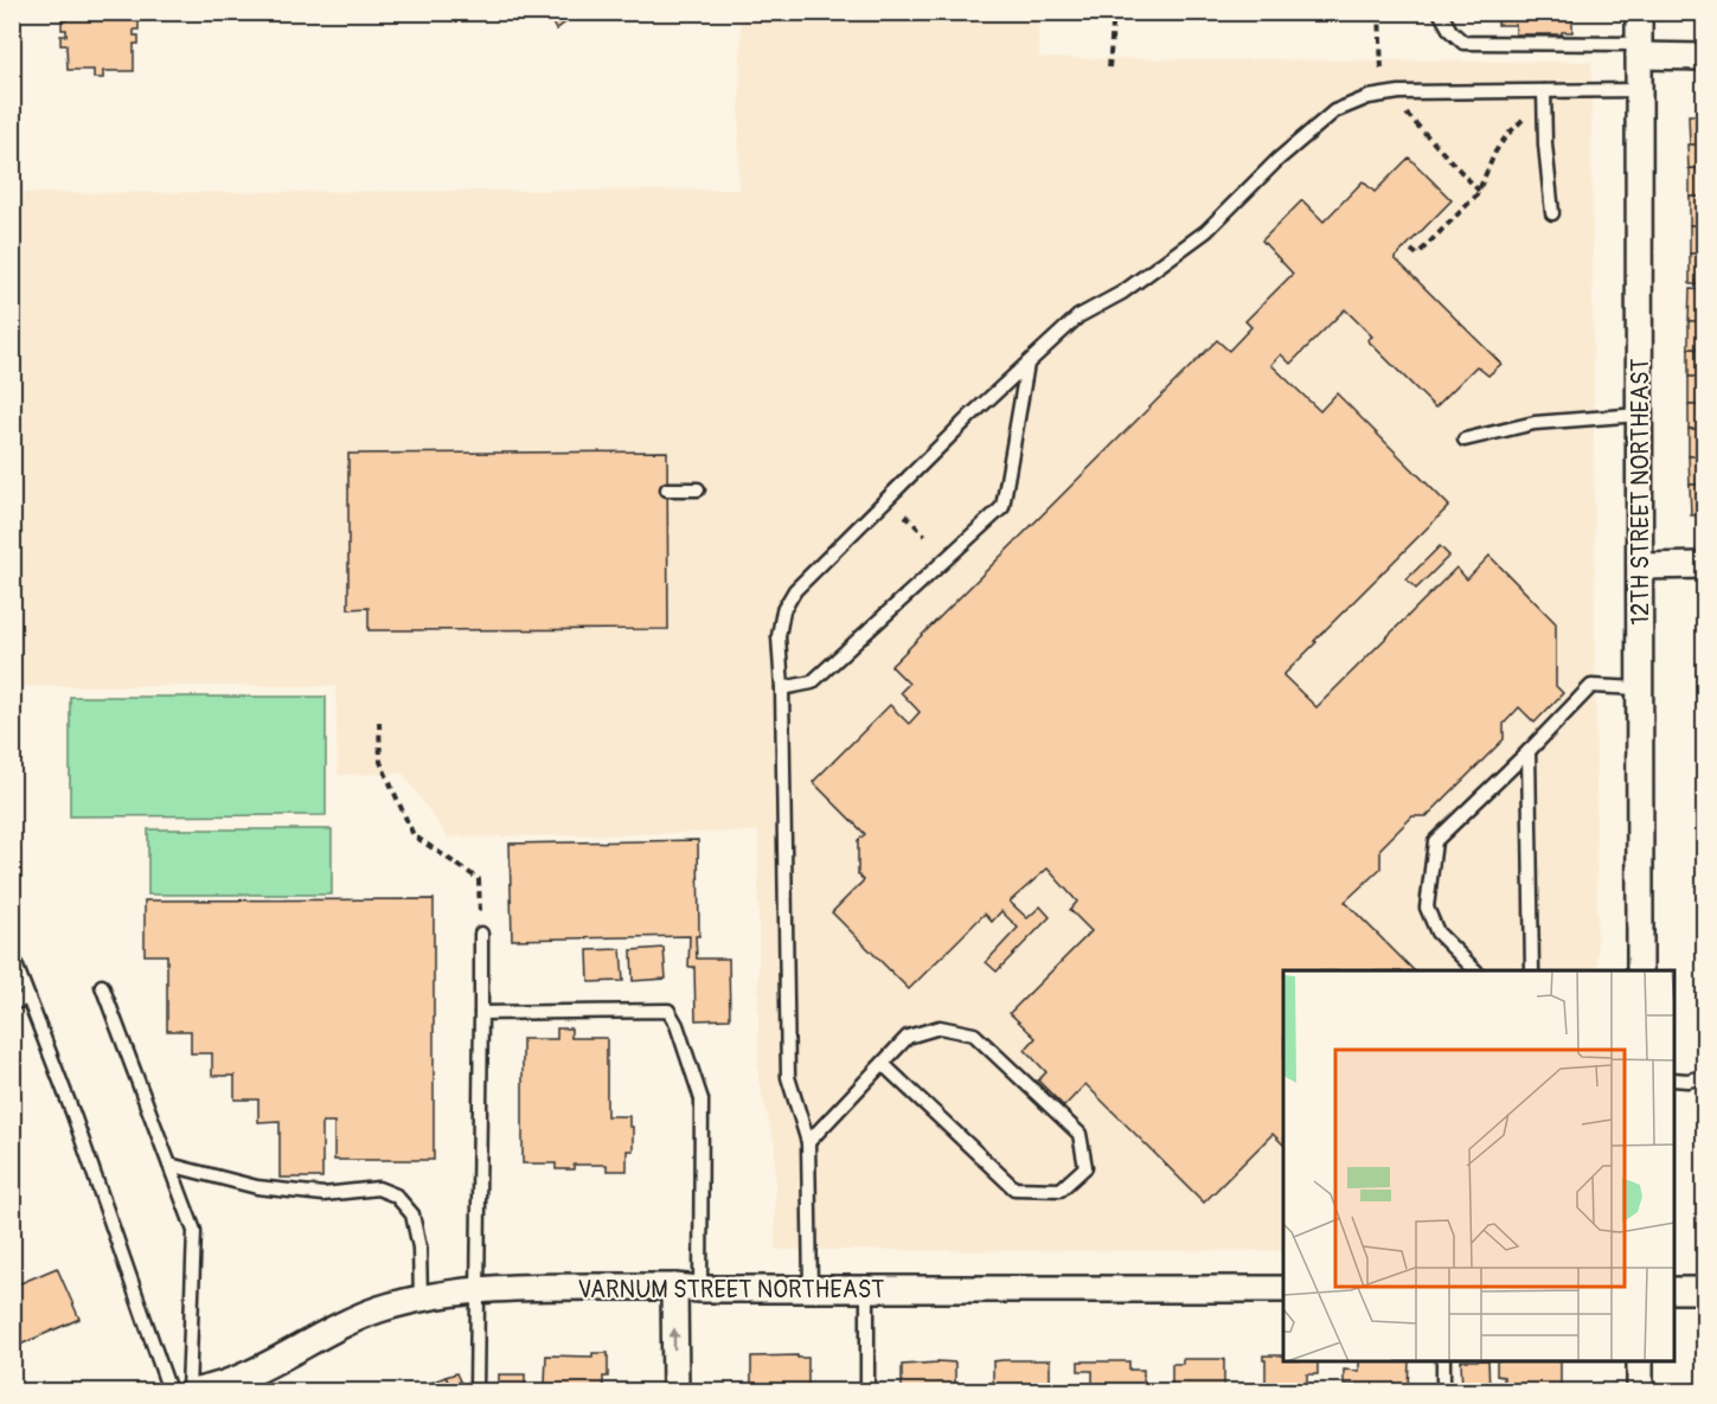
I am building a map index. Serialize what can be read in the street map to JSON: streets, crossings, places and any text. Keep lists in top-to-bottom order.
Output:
{
  "streets": {
    "street": ["12TH STREET NORTHEAST", "VARNUM STREET NORTHEAST"]
  }
}
